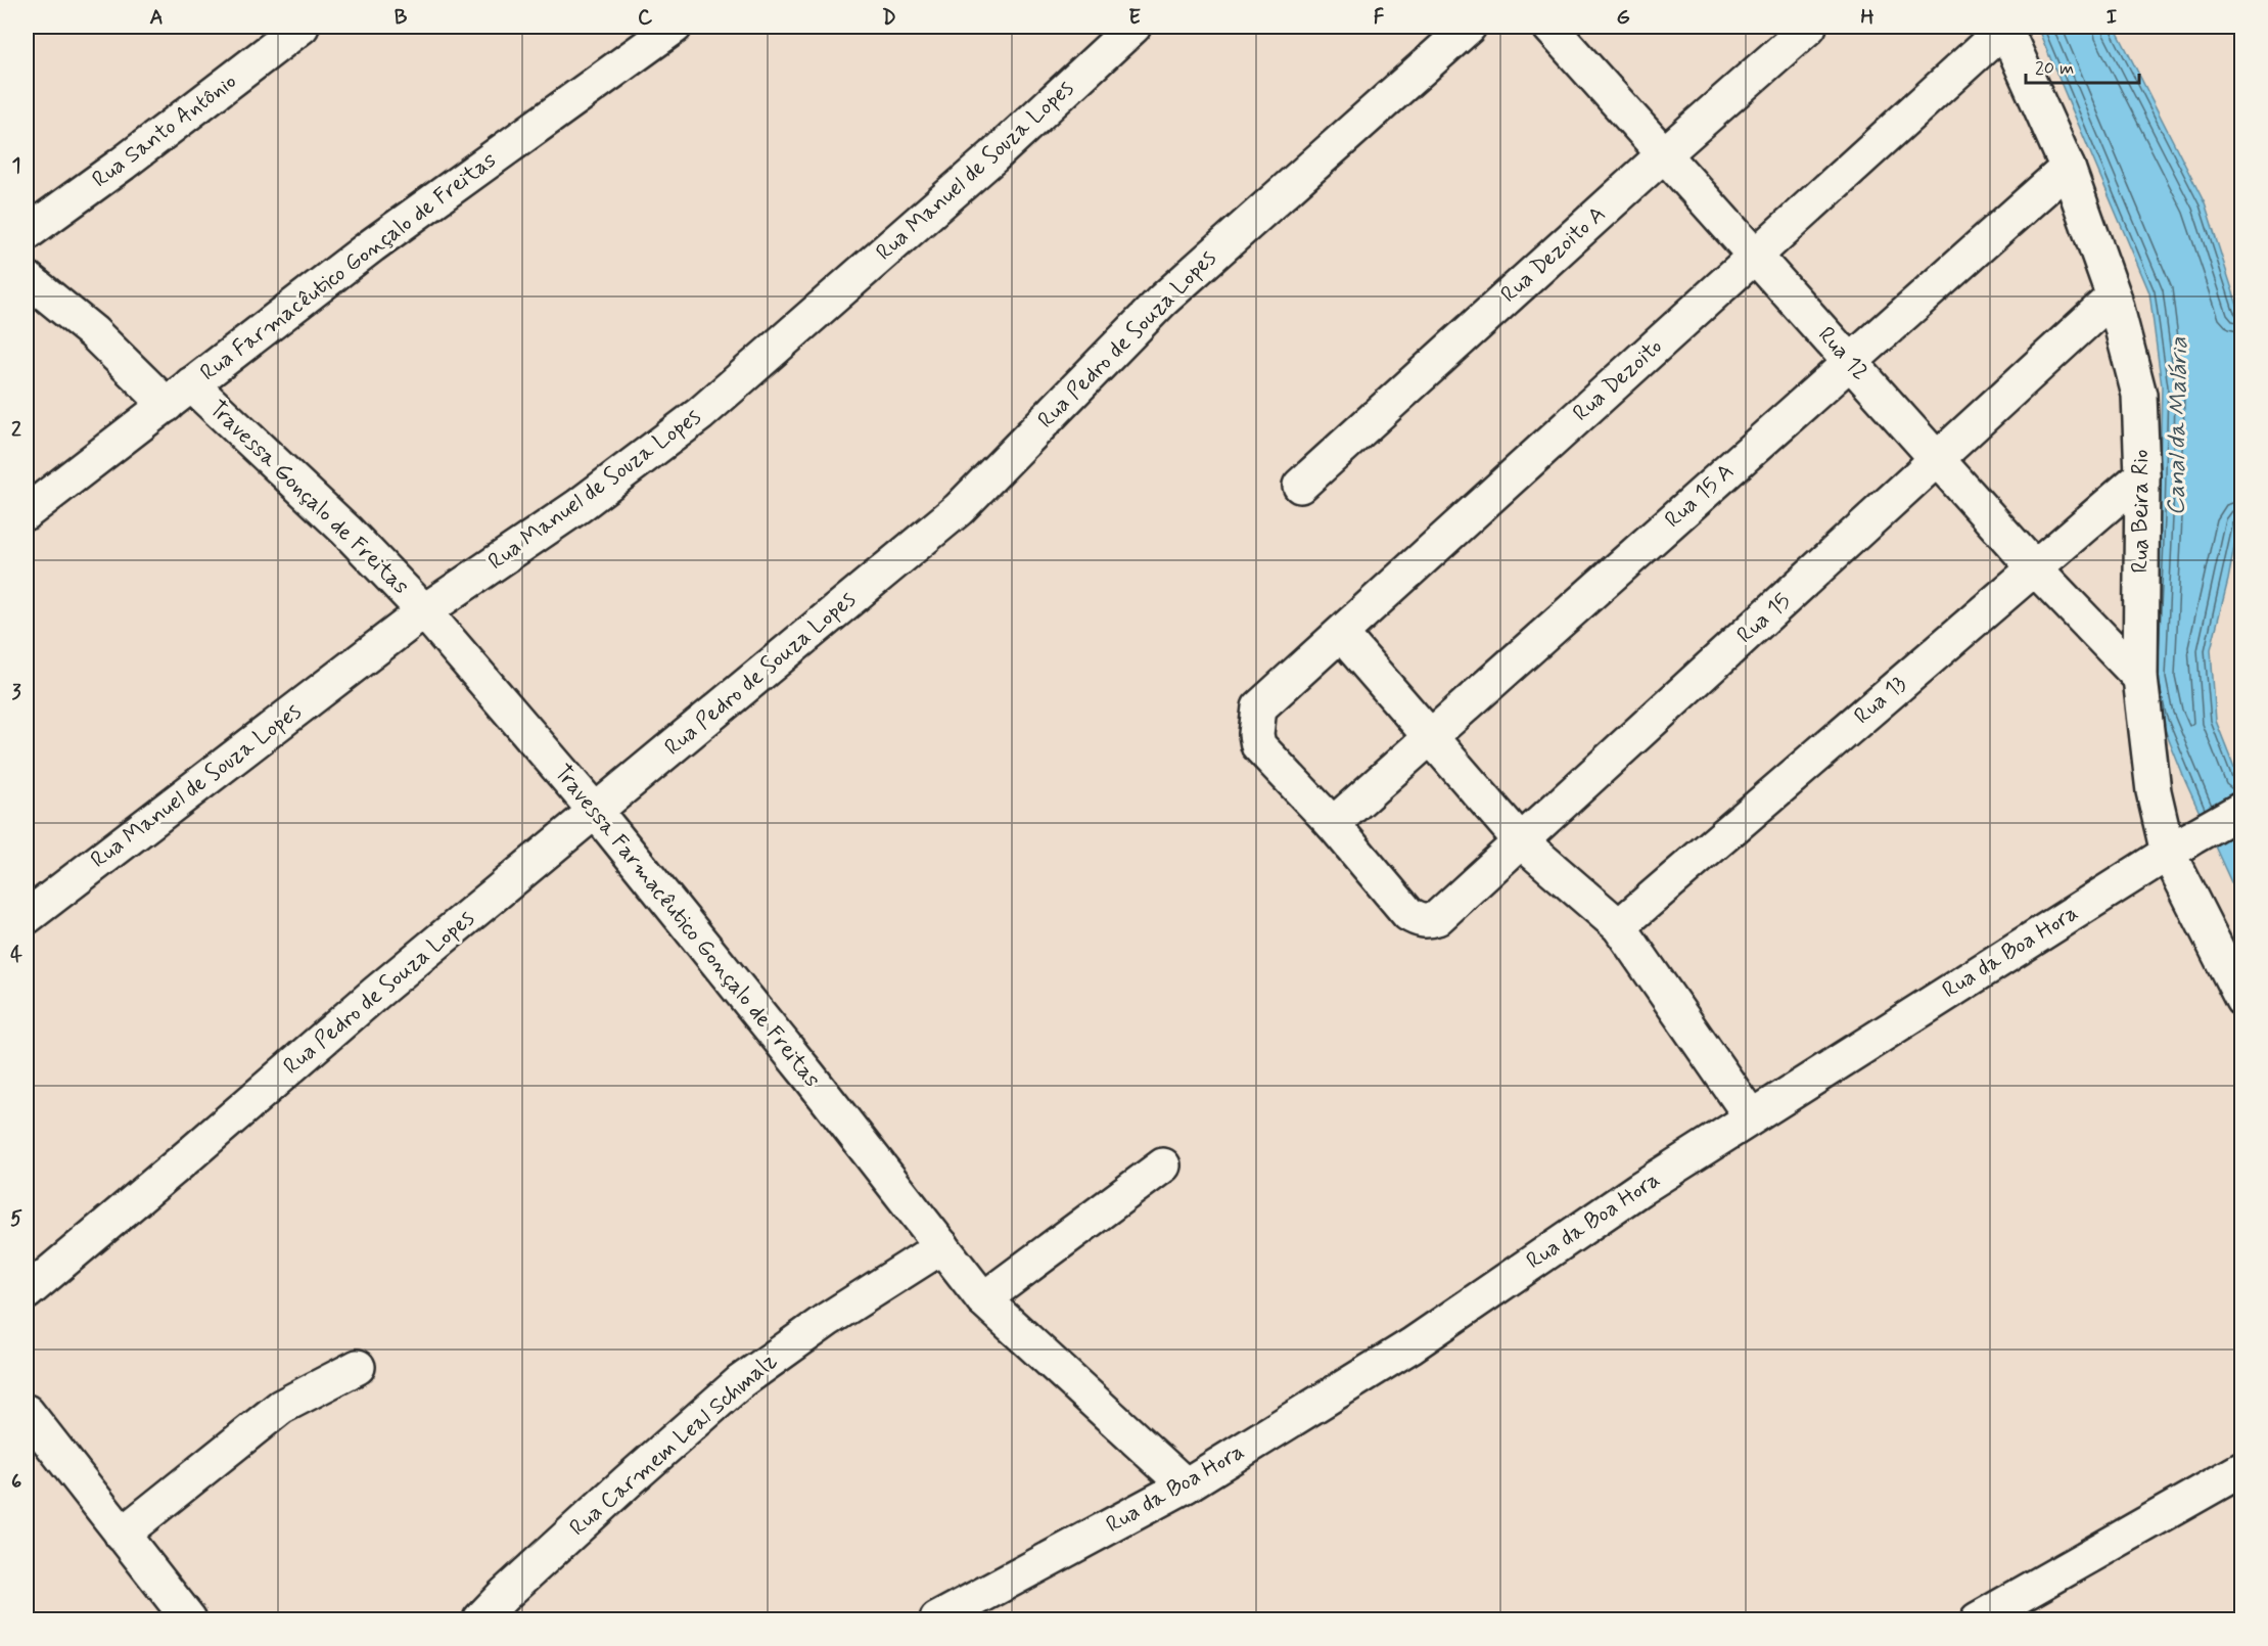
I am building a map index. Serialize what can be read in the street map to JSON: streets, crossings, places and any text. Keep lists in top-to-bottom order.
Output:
{
  "streets": {
    "street": [
      "Rua Santo Antônio",
      "Rua Manuel de Souza Lopes",
      "Rua Dezoito A",
      "Rua Farmacêutico Gonçalo de Freitas",
      "Rua Pedro de Souza Lopes",
      "Rua 12",
      "Rua Dezoito",
      "Rua 15 A",
      "Travessa Gonçalo de Freitas",
      "Rua Beira Rio",
      "Rua 15",
      "Rua 13",
      "Travessa Farmacêutico Gonçalo de Freitas",
      "Rua da Boa Hora",
      "Rua Carmem Leal Schmalz"
    ]
  },
  "crossings": [
    ["Rua Manuel de Souza Lopes", "Travessa Gonçalo de Freitas"],
    ["Rua Manuel de Souza Lopes", "Travessa Farmacêutico Gonçalo de Freitas"],
    ["Rua Dezoito A", "Rua 12"],
    ["Rua Farmacêutico Gonçalo de Freitas", "Travessa Gonçalo de Freitas"],
    ["Rua Pedro de Souza Lopes", "Travessa Farmacêutico Gonçalo de Freitas"],
    ["Rua 12", "Rua Dezoito"],
    ["Rua 12", "Rua 15 A"],
    ["Rua 12", "Rua Beira Rio"],
    ["Rua 12", "Rua 15"],
    ["Rua 12", "Rua 13"],
    ["Rua Dezoito", "Rua 15 A"],
    ["Rua Dezoito", "Rua Beira Rio"],
    ["Rua Dezoito", "Rua 15"],
    ["Rua 15 A", "Rua Beira Rio"],
    ["Rua 15 A", "Rua 15"],
    ["Travessa Gonçalo de Freitas", "Travessa Farmacêutico Gonçalo de Freitas"],
    ["Rua Beira Rio", "Rua 15"],
    ["Rua Beira Rio", "Rua 13"],
    ["Rua Beira Rio", "Rua da Boa Hora"],
    ["Travessa Farmacêutico Gonçalo de Freitas", "Rua Carmem Leal Schmalz"]
  ],
  "water": ["Canal da Malária"],
  "scale_bar": "20 m",
  "grid": {
    "columns": [
      "A",
      "B",
      "C",
      "D",
      "E",
      "F",
      "G",
      "H",
      "I"
    ],
    "rows": [
      "1",
      "2",
      "3",
      "4",
      "5",
      "6"
    ]
  }
}
